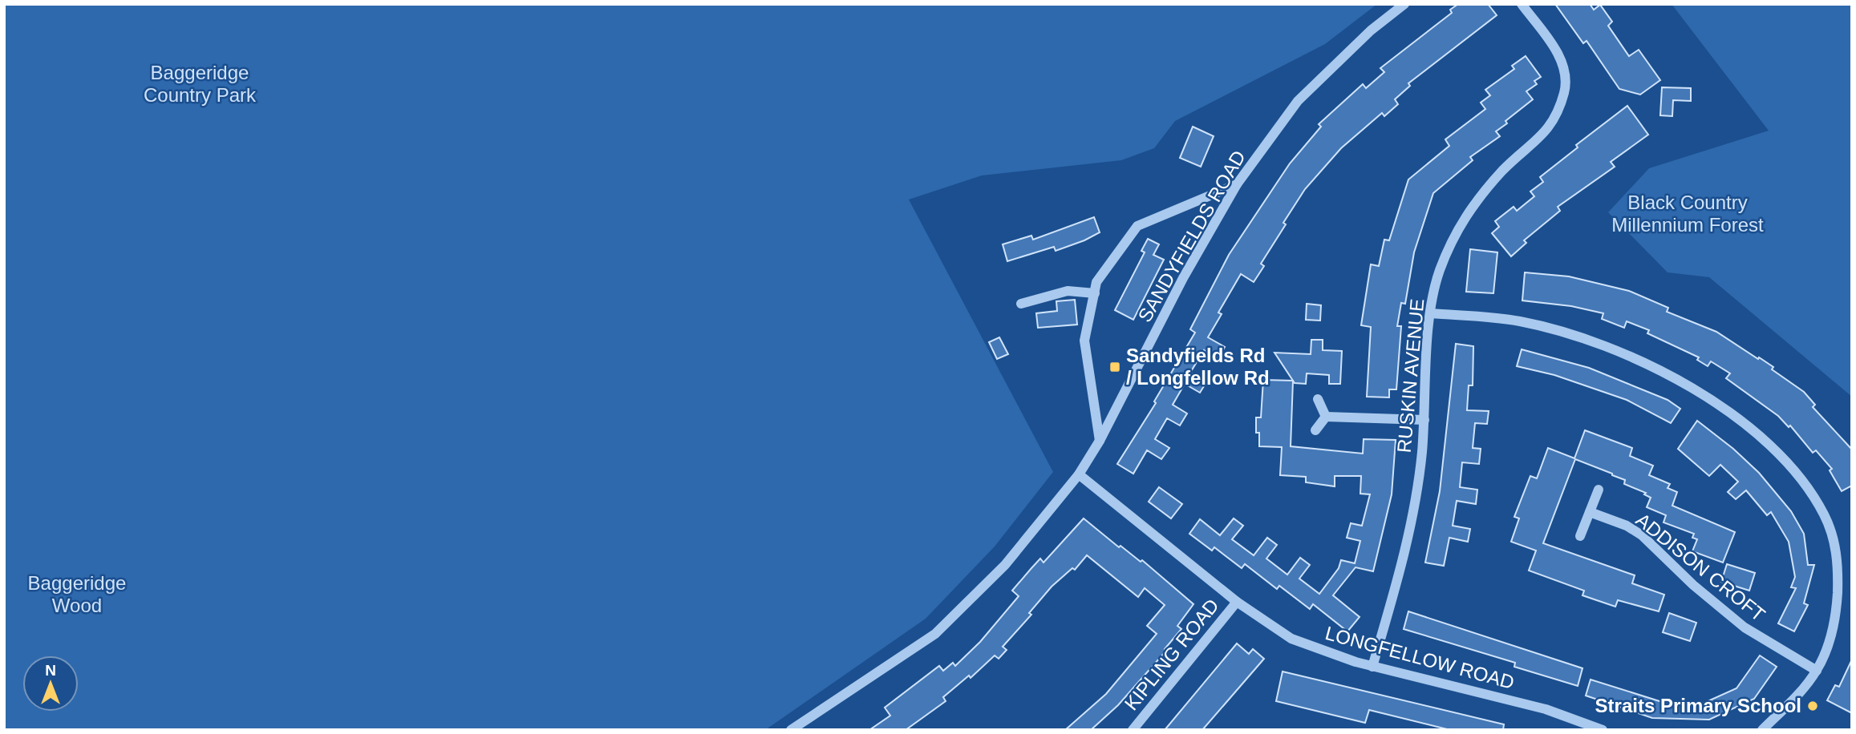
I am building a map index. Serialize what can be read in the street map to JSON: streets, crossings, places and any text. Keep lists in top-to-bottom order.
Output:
{
  "streets": {
    "street": [
      "SANDYFIELDS ROAD",
      "RUSKIN AVENUE",
      "ADDISON CROFT",
      "KIPLING ROAD",
      "LONGFELLOW ROAD"
    ]
  },
  "crossings": [
    ["SANDYFIELDS ROAD", "LONGFELLOW ROAD"],
    ["RUSKIN AVENUE", "LONGFELLOW ROAD"],
    ["KIPLING ROAD", "LONGFELLOW ROAD"]
  ],
  "parks": ["Baggeridge Country Park", "Black Country Millennium Forest", "Baggeridge Wood"],
  "places": {
    "transit": ["Sandyfields Rd / Longfellow Rd"],
    "other": ["Straits Primary School"]
  },
  "north": "top"
}
